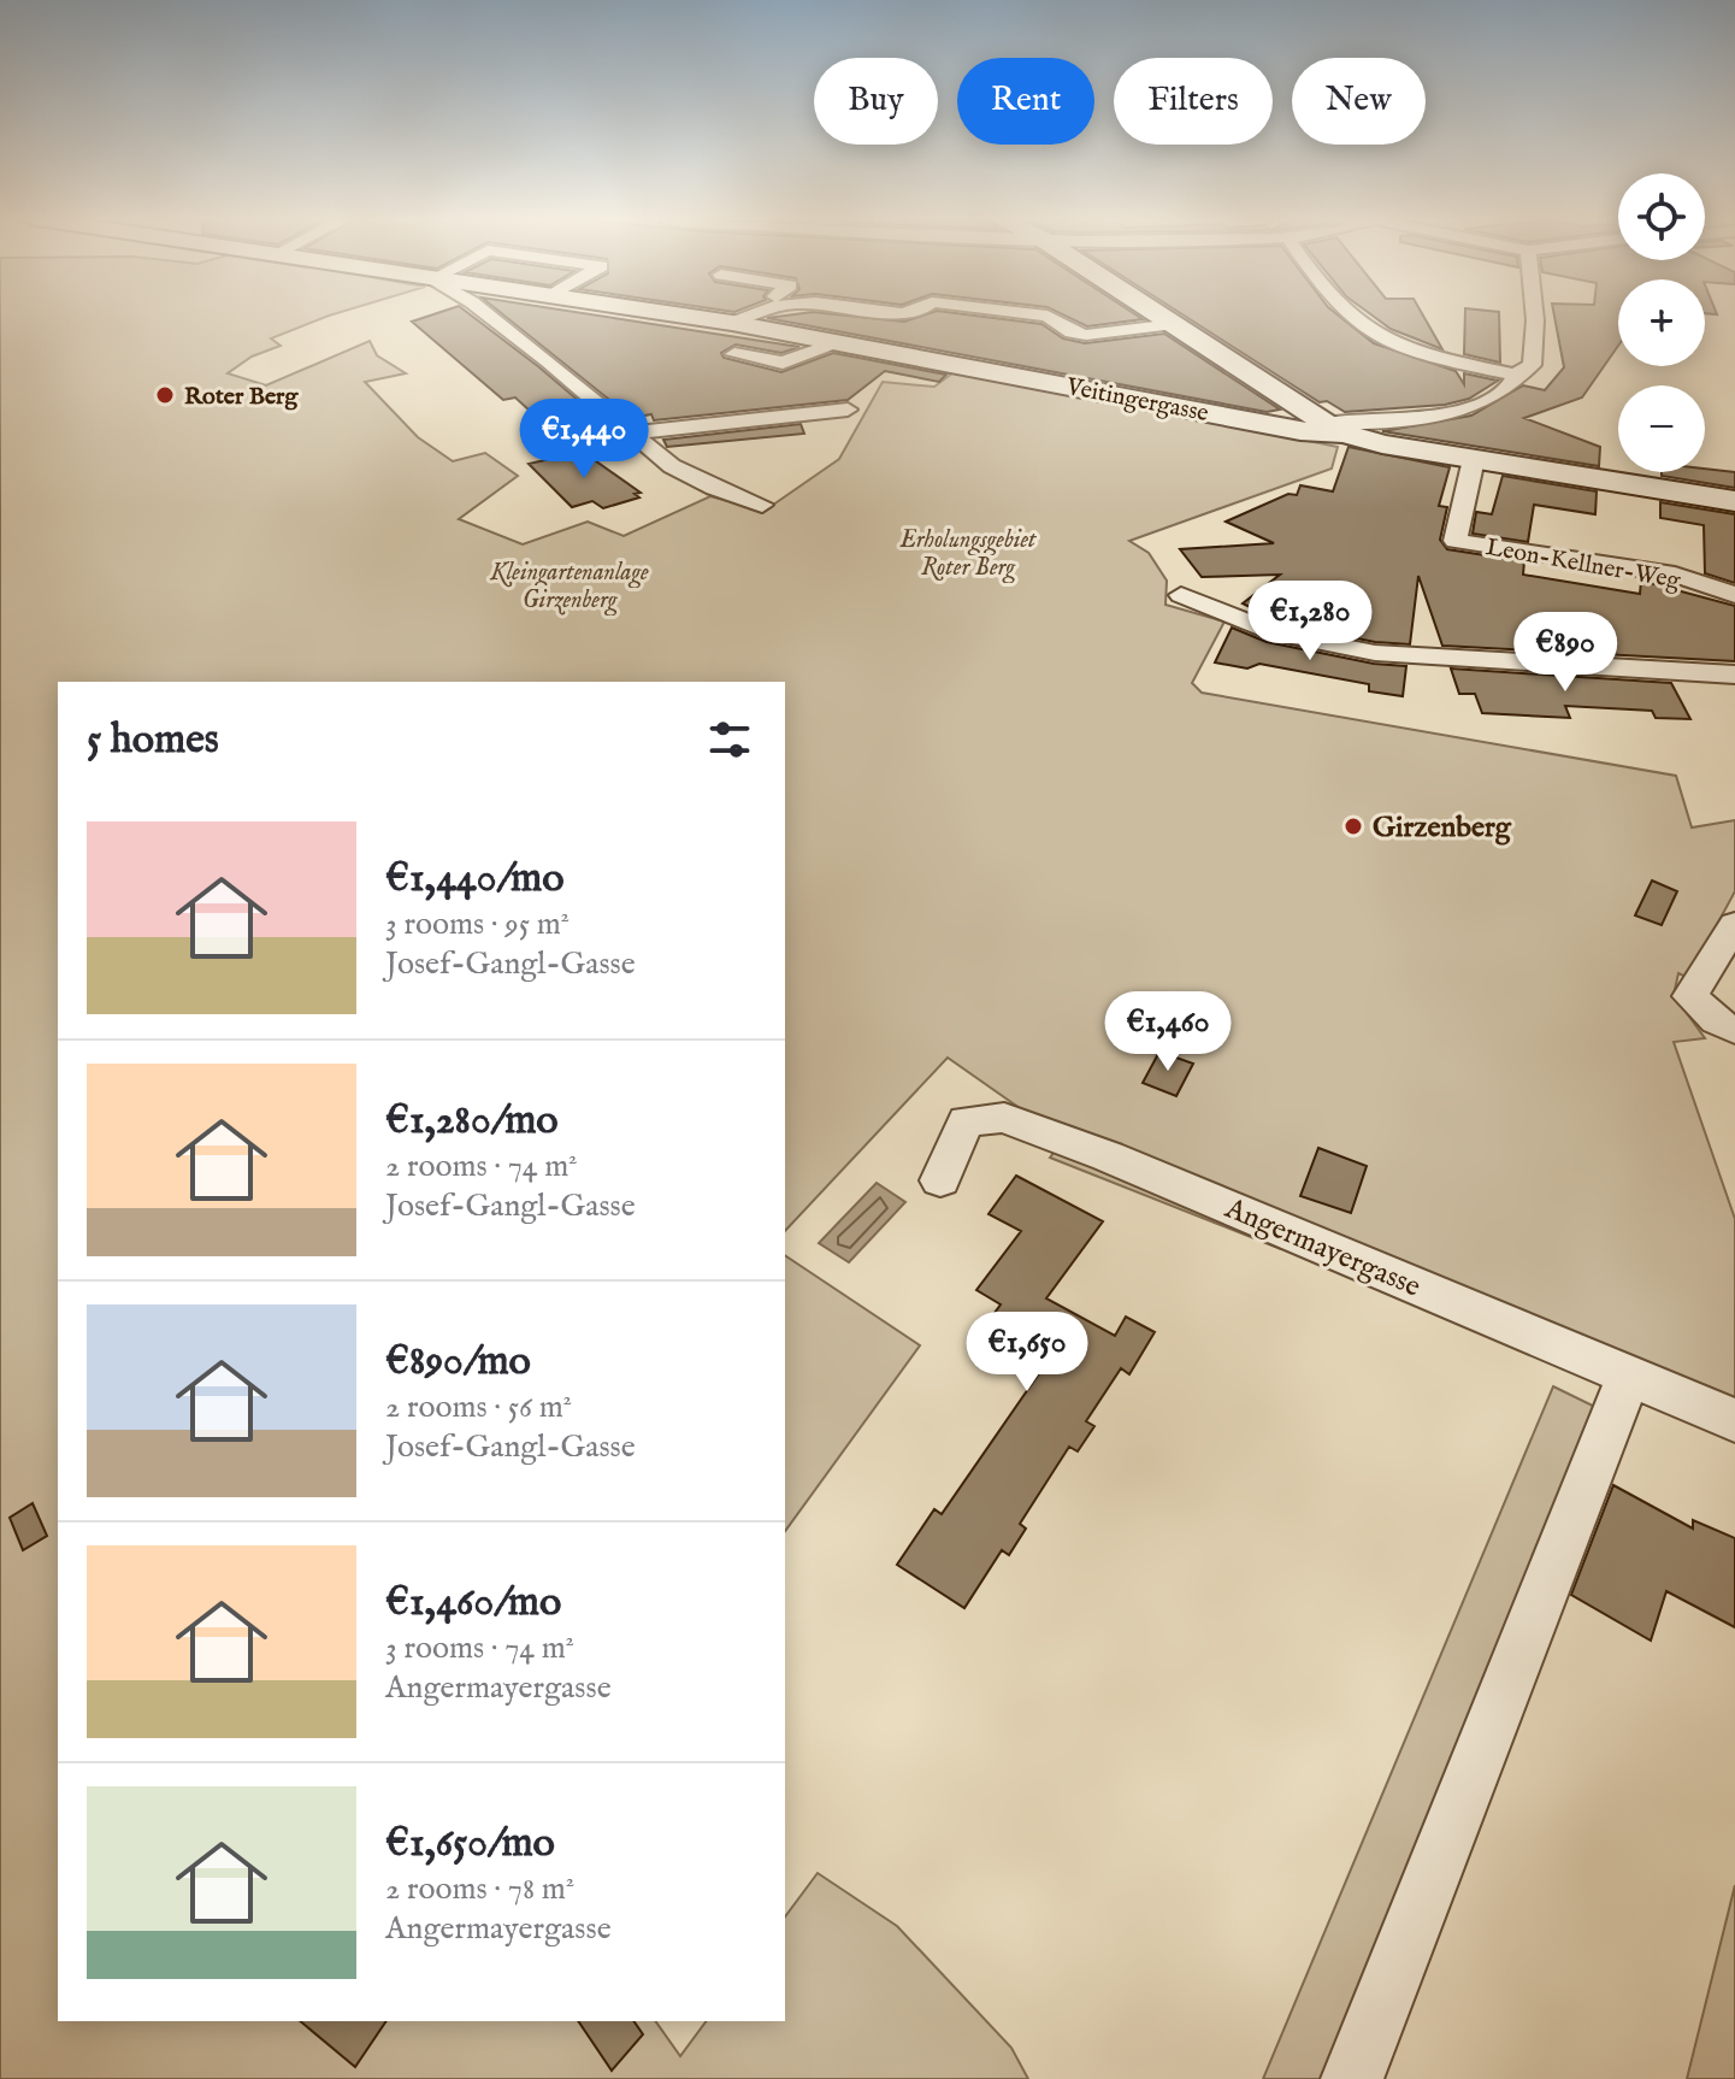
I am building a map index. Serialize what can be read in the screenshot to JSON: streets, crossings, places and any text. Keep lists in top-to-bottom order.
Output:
{
  "streets": {
    "street": ["Veitingergasse", "Leon-Kellner-Weg", "Angermayergasse"]
  },
  "crossings": [
    ["Veitingergasse", "Leon-Kellner-Weg"]
  ],
  "parks": ["Erholungsgebiet Roter Berg", "Kleingartenanlage Girzenberg"],
  "places": ["Roter Berg", "Girzenberg"],
  "page": {
    "chip": [
      "Buy",
      "Rent",
      "Filters",
      "New"
    ],
    "map_buttons": ["+", "−"],
    "price": [
      "€1,440",
      "€1,280",
      "€890",
      "€1,460",
      "€1,650"
    ],
    "heading": "5 homes",
    "list": [
      {
        "name": "€1,440/mo",
        "note": "3 rooms · 95 m² · Josef-Gangl-Gasse"
      },
      {
        "name": "€1,280/mo",
        "note": "2 rooms · 74 m² · Josef-Gangl-Gasse"
      },
      {
        "name": "€890/mo",
        "note": "2 rooms · 56 m² · Josef-Gangl-Gasse"
      },
      {
        "name": "€1,460/mo",
        "note": "3 rooms · 74 m² · Angermayergasse"
      },
      {
        "name": "€1,650/mo",
        "note": "2 rooms · 78 m² · Angermayergasse"
      }
    ]
  }
}
